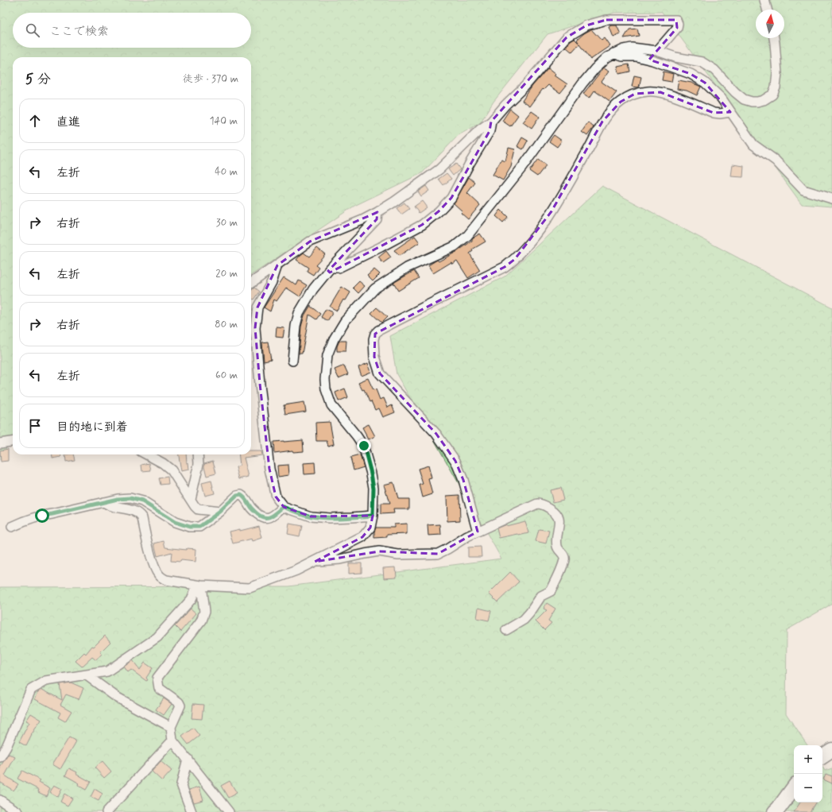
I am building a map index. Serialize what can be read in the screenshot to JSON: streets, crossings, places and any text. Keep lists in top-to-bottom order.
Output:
{
  "north": "top",
  "page": {
    "search": "ここで検索",
    "heading": ["5 分", "徒歩 · 370 m"],
    "list": [
      ["直進", "140 m"],
      ["左折", "40 m"],
      ["右折", "30 m"],
      ["左折", "20 m"],
      ["右折", "80 m"],
      ["左折", "60 m"],
      "目的地に到着"
    ],
    "map_buttons": ["+", "−"]
  }
}
